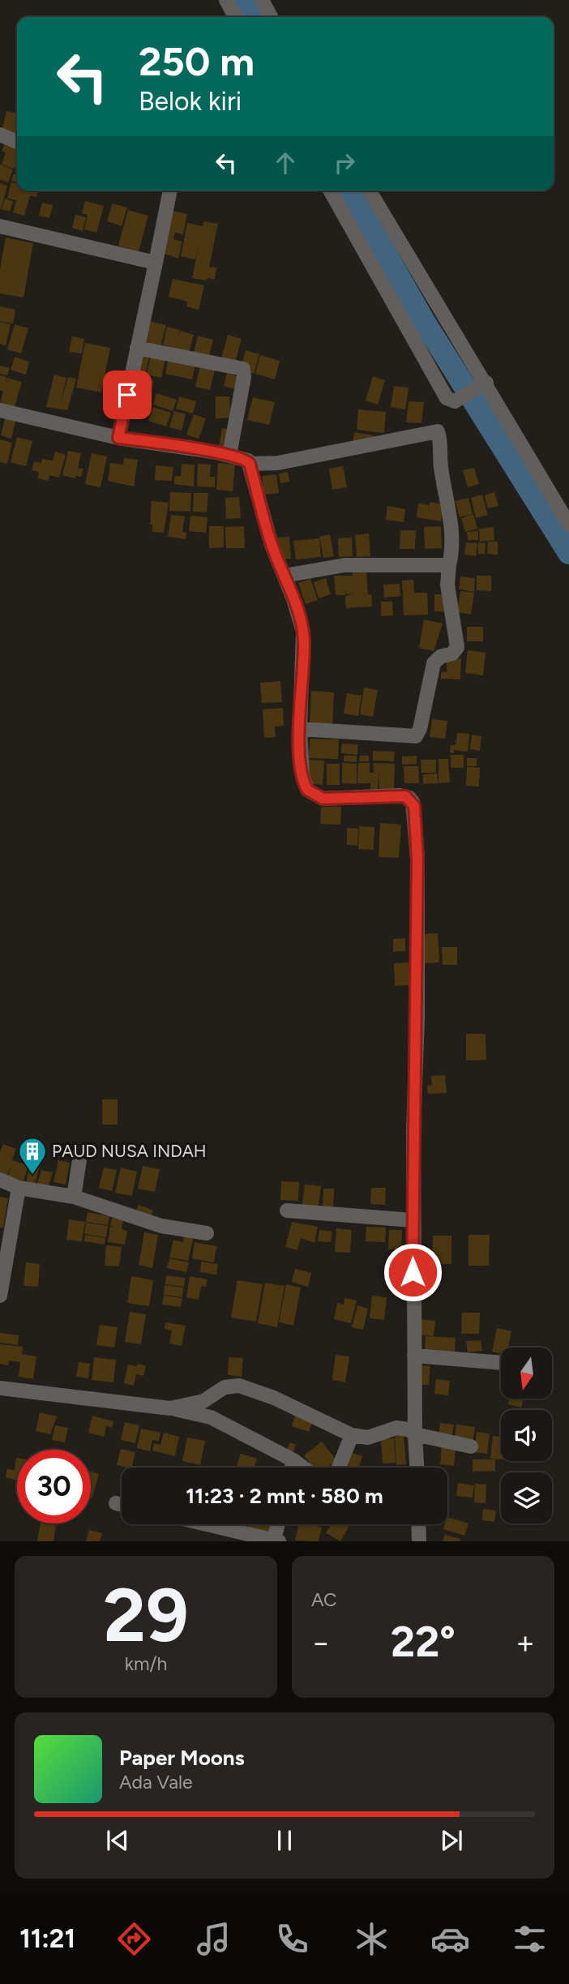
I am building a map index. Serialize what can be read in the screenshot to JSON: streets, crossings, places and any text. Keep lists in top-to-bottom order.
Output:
{
  "places": {
    "building": ["PAUD NUSA INDAH"]
  },
  "north": "bottom",
  "page": {
    "turn": ["250 m", "Belok kiri"],
    "limit": "30",
    "trip": "11:23 · 2 mnt · 580 m",
    "tile": [
      ["29", "km/h"],
      "AC"
    ],
    "heat": ["−", "22°", "+"],
    "song": ["Paper Moons", "Ada Vale"],
    "tabs": "11:21"
  }
}
